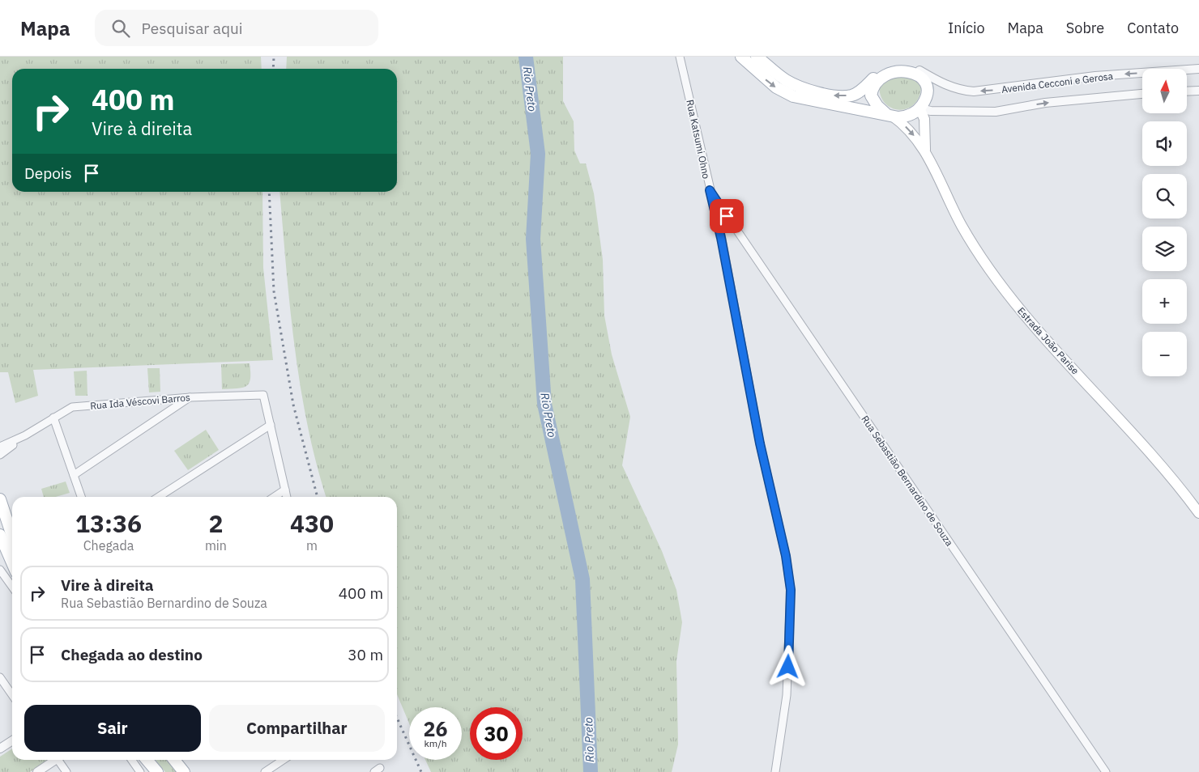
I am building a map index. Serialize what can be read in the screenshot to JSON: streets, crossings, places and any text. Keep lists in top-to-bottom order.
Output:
{
  "streets": {
    "main road": ["Estrada João Parise"],
    "street": [
      "Avenida Cecconi e Gerosa",
      "Rua Katsumi Ohno",
      "Rua Ida Véscovi Barros",
      "Rua Sebastião Bernardino de Souza"
    ]
  },
  "crossings": [
    ["Avenida Cecconi e Gerosa", "Estrada João Parise"],
    ["Rua Katsumi Ohno", "Rua Sebastião Bernardino de Souza"]
  ],
  "water": ["Rio Preto"],
  "north": "top",
  "page": {
    "header": "Mapa",
    "search": "Pesquisar aqui",
    "nav": [
      "Início",
      "Mapa",
      "Sobre",
      "Contato"
    ],
    "map_buttons": ["+", "−"],
    "turn": ["400 m", "Vire à direita"],
    "then": "Depois",
    "eta": [
      "13:36",
      "Chegada",
      "2",
      "min",
      "430",
      "m"
    ],
    "list": [
      {
        "name": "Vire à direita",
        "note": "Rua Sebastião Bernardino de Souza",
        "value": "400 m"
      },
      {
        "name": "Chegada ao destino",
        "value": "30 m"
      }
    ],
    "buttons": ["Sair", "Compartilhar"],
    "speed": "26 km/h",
    "limit": "30"
  }
}
